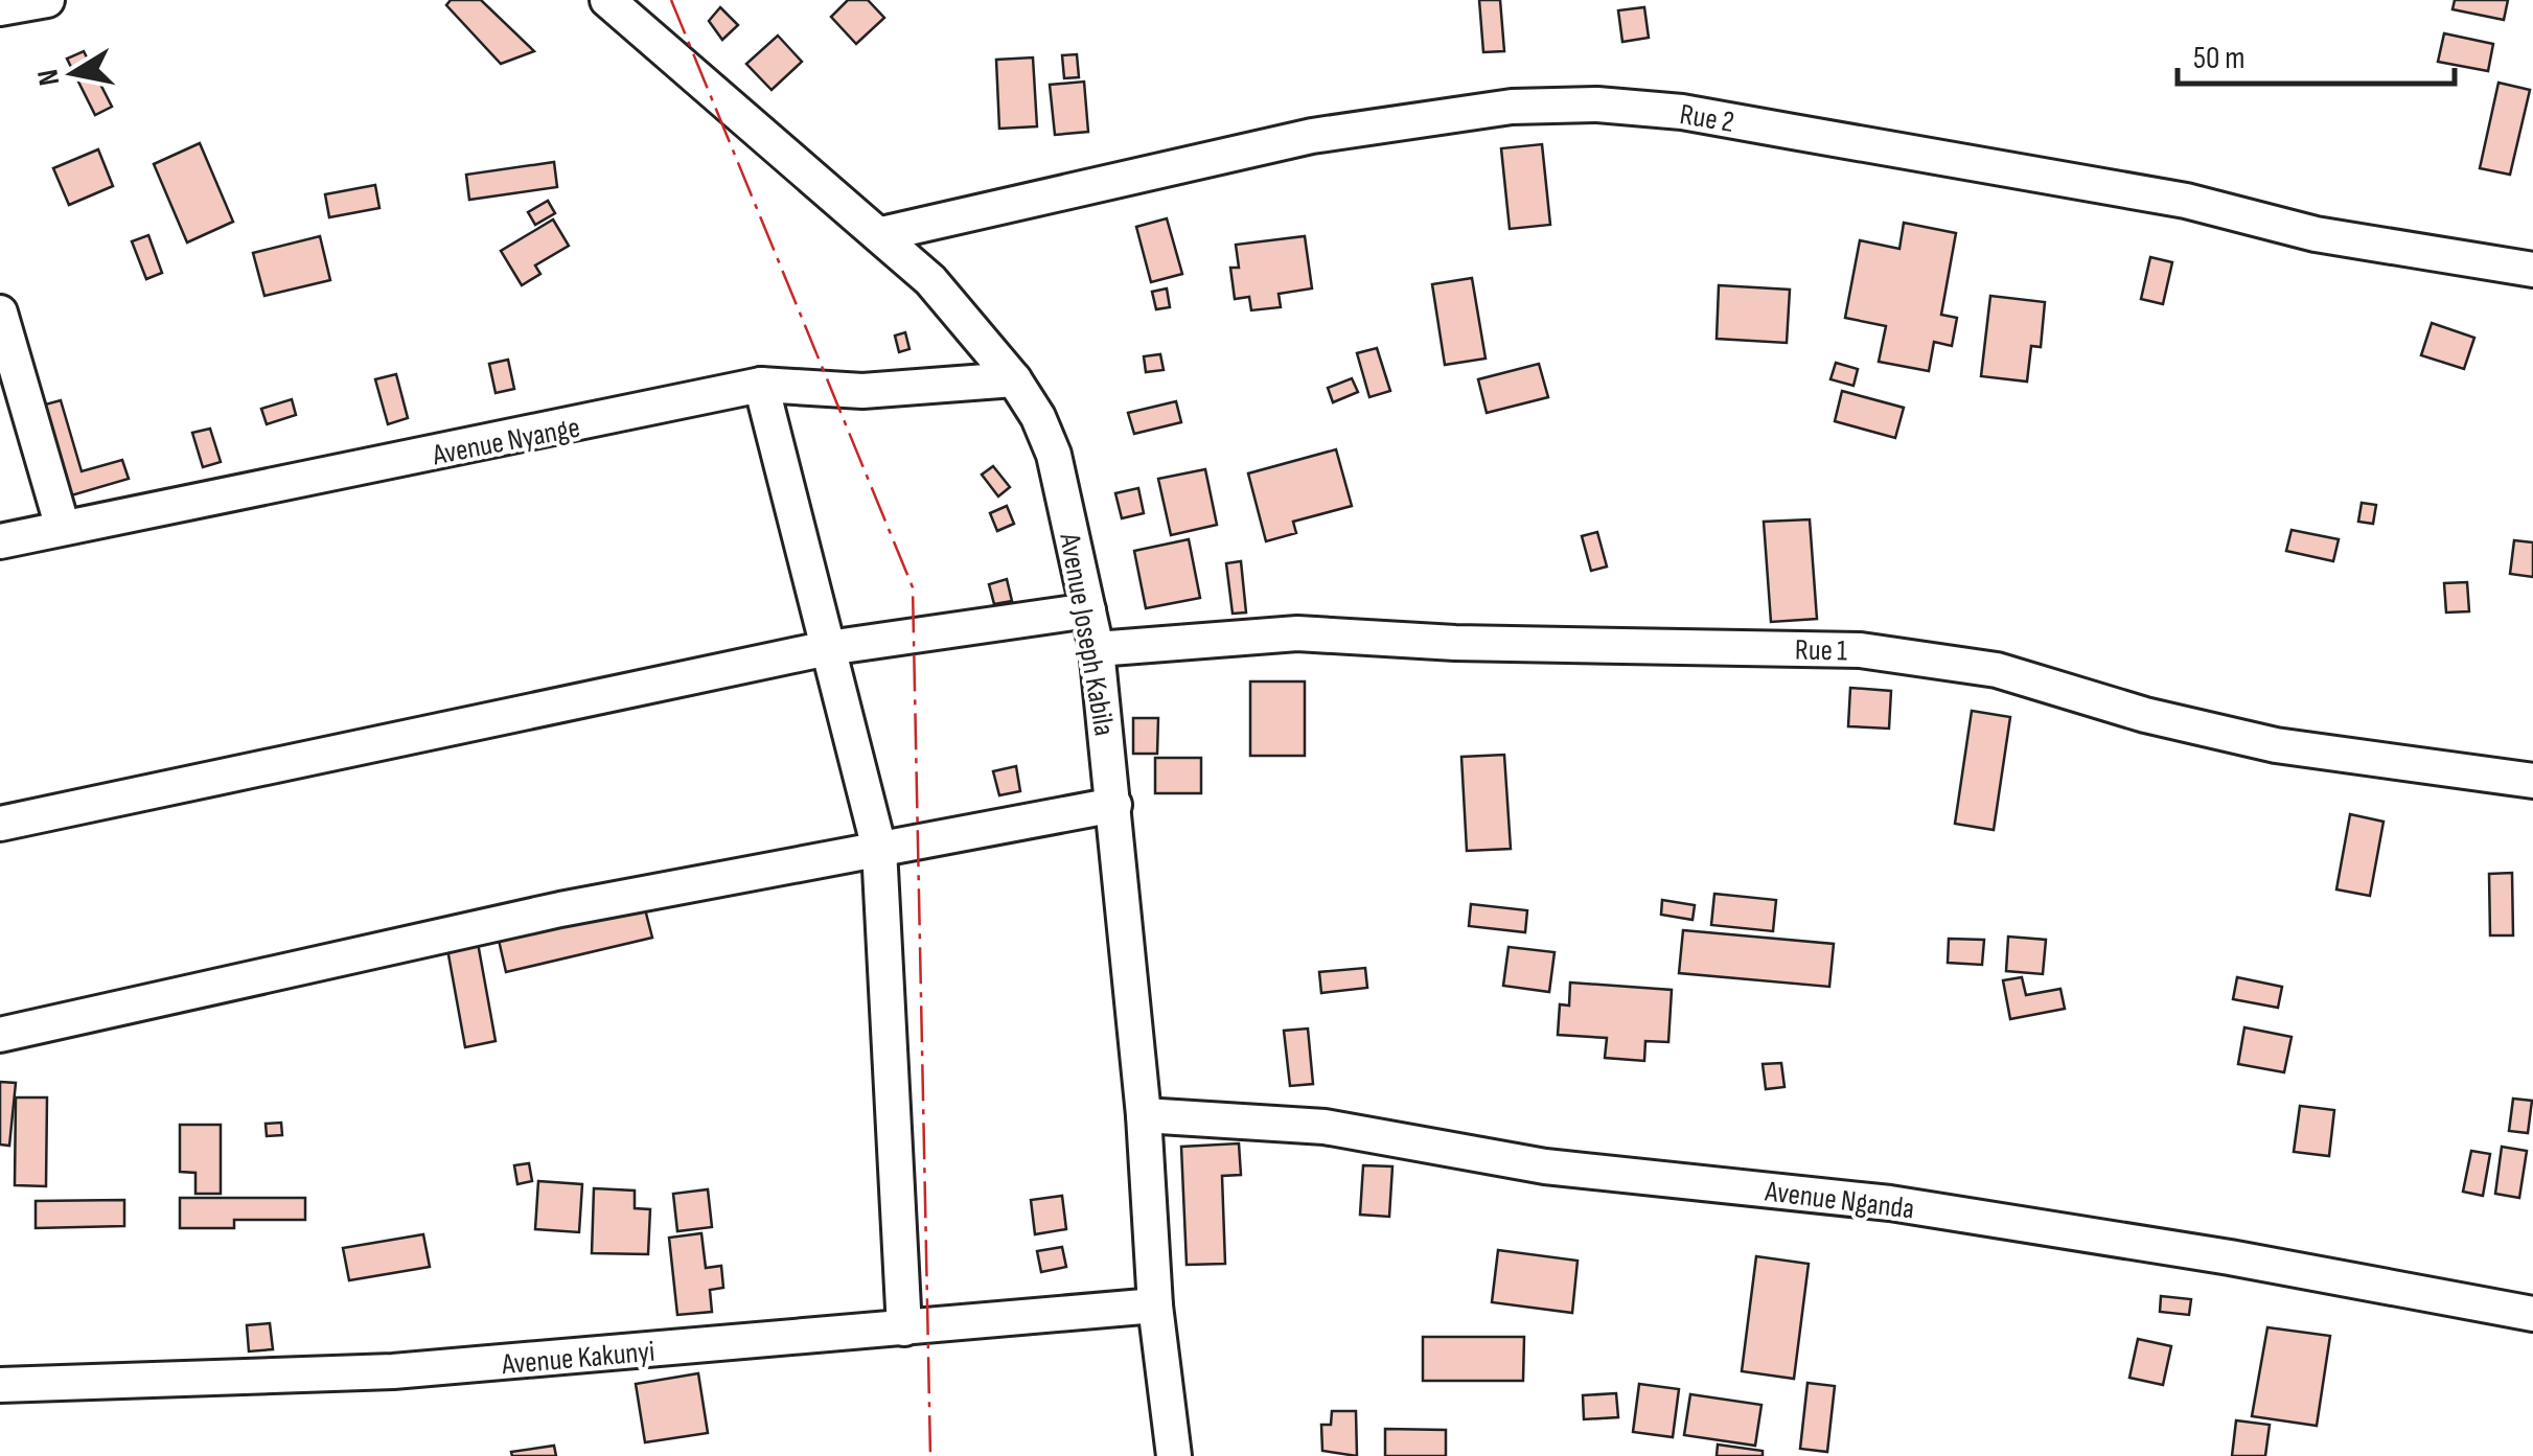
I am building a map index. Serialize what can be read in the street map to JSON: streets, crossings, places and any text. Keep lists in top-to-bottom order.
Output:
{
  "streets": {
    "street": [
      "Rue 2",
      "Avenue Nyange",
      "Avenue Joseph Kabila",
      "Rue 1",
      "Avenue Nganda",
      "Avenue Kakunyi"
    ]
  },
  "crossings": [
    ["Rue 2", "Avenue Joseph Kabila"],
    ["Avenue Nyange", "Avenue Joseph Kabila"],
    ["Avenue Joseph Kabila", "Rue 1"],
    ["Avenue Joseph Kabila", "Avenue Nganda"],
    ["Avenue Joseph Kabila", "Avenue Kakunyi"]
  ],
  "scale_bar": "50 m",
  "north": "left"
}
